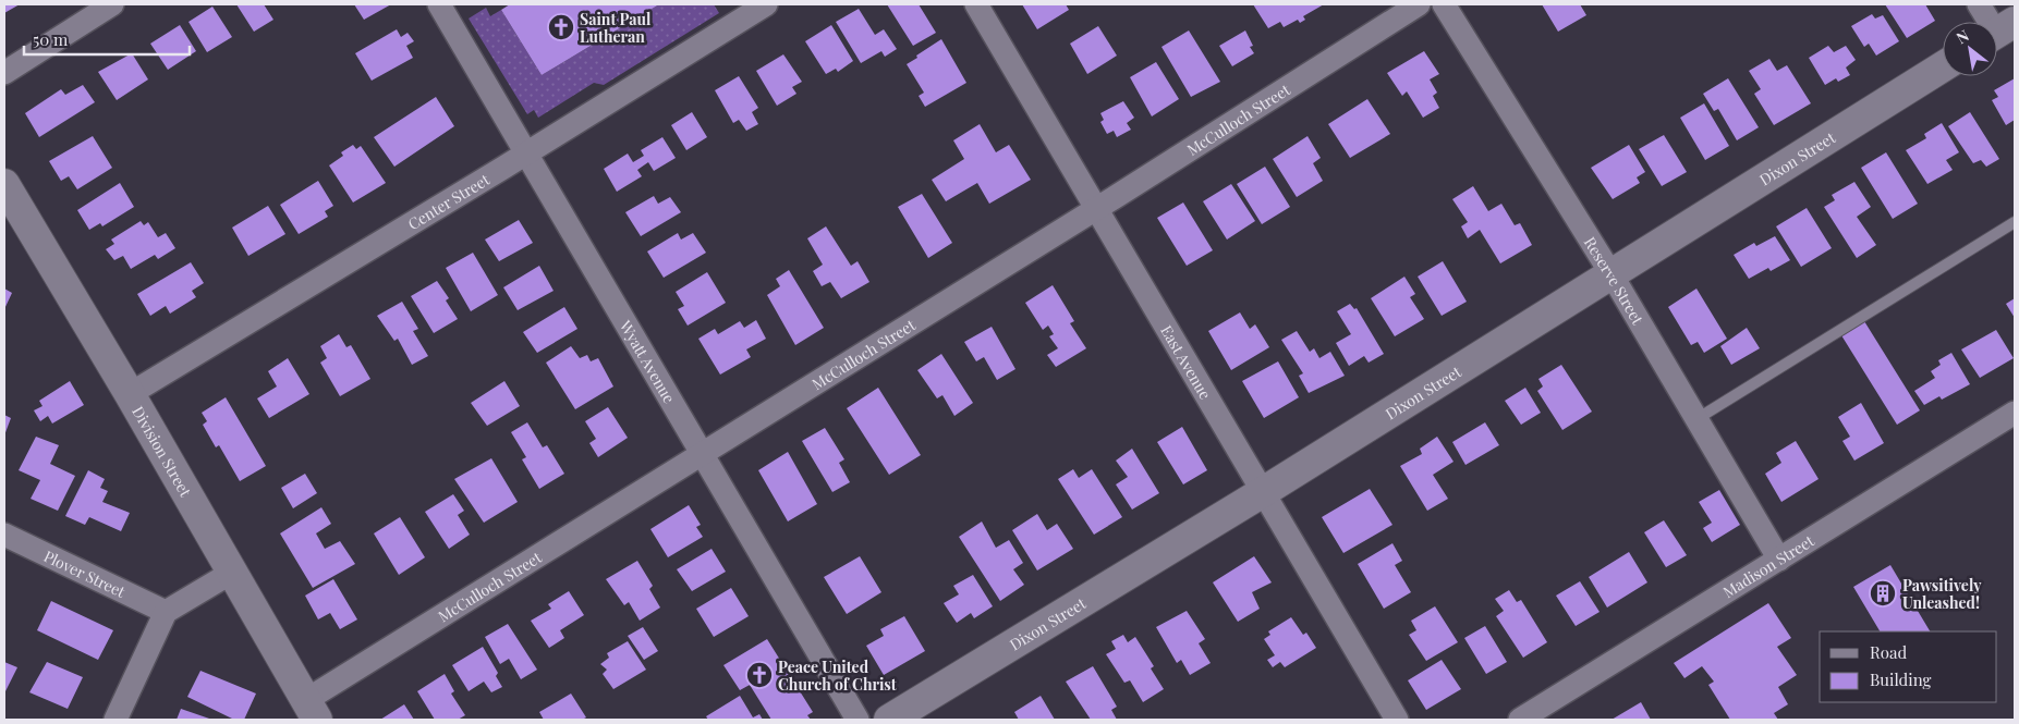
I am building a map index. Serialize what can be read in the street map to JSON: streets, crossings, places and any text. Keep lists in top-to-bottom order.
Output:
{
  "streets": {
    "street": [
      "McCulloch Street",
      "Dixon Street",
      "Center Street",
      "Reserve Street",
      "Wyatt Avenue",
      "East Avenue",
      "Division Street",
      "Madison Street",
      "Plover Street"
    ]
  },
  "crossings": [
    ["McCulloch Street", "Wyatt Avenue"],
    ["McCulloch Street", "East Avenue"],
    ["McCulloch Street", "Division Street"],
    ["Dixon Street", "Reserve Street"],
    ["Dixon Street", "East Avenue"],
    ["Center Street", "Wyatt Avenue"],
    ["Center Street", "Division Street"],
    ["Reserve Street", "Madison Street"]
  ],
  "places": {
    "church": ["Saint Paul Lutheran", "Peace United Church of Christ"],
    "building": ["Pawsitively Unleashed!"]
  },
  "legend": ["Road", "Building"],
  "scale_bar": "50 m",
  "north": "top left"
}
